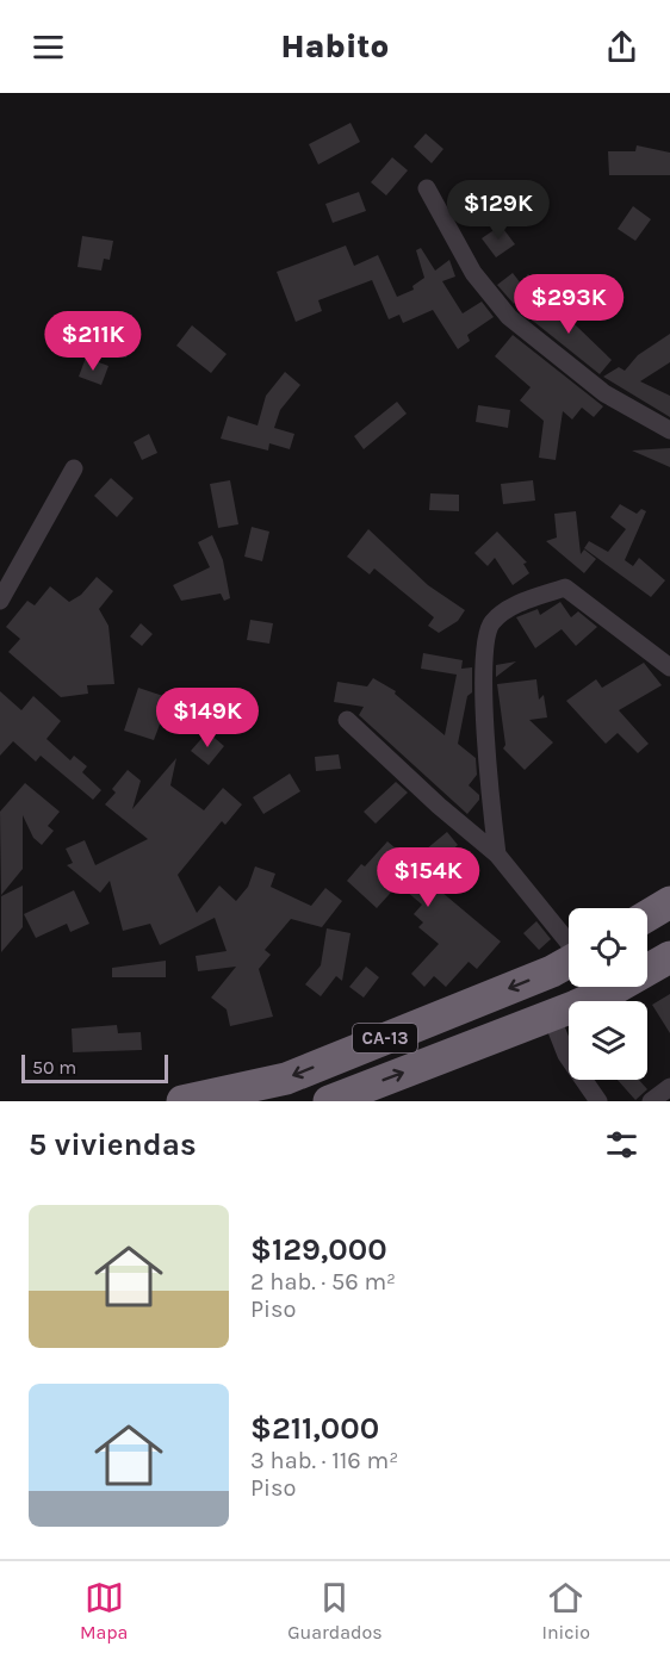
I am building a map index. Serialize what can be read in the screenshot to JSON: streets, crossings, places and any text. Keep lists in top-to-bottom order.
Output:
{
  "streets": {
    "highway": ["CA-13"]
  },
  "scale_bar": "50 m",
  "page": {
    "header": "Habito",
    "price": [
      "$129K",
      "$293K",
      "$211K",
      "$149K",
      "$154K"
    ],
    "scale": "50 m",
    "heading": "5 viviendas",
    "list": [
      {
        "name": "$129,000",
        "note": "2 hab. · 56 m² · Piso"
      },
      {
        "name": "$211,000",
        "note": "3 hab. · 116 m² · Piso"
      }
    ],
    "tabs": ["Mapa", "Guardados", "Inicio"]
  }
}
